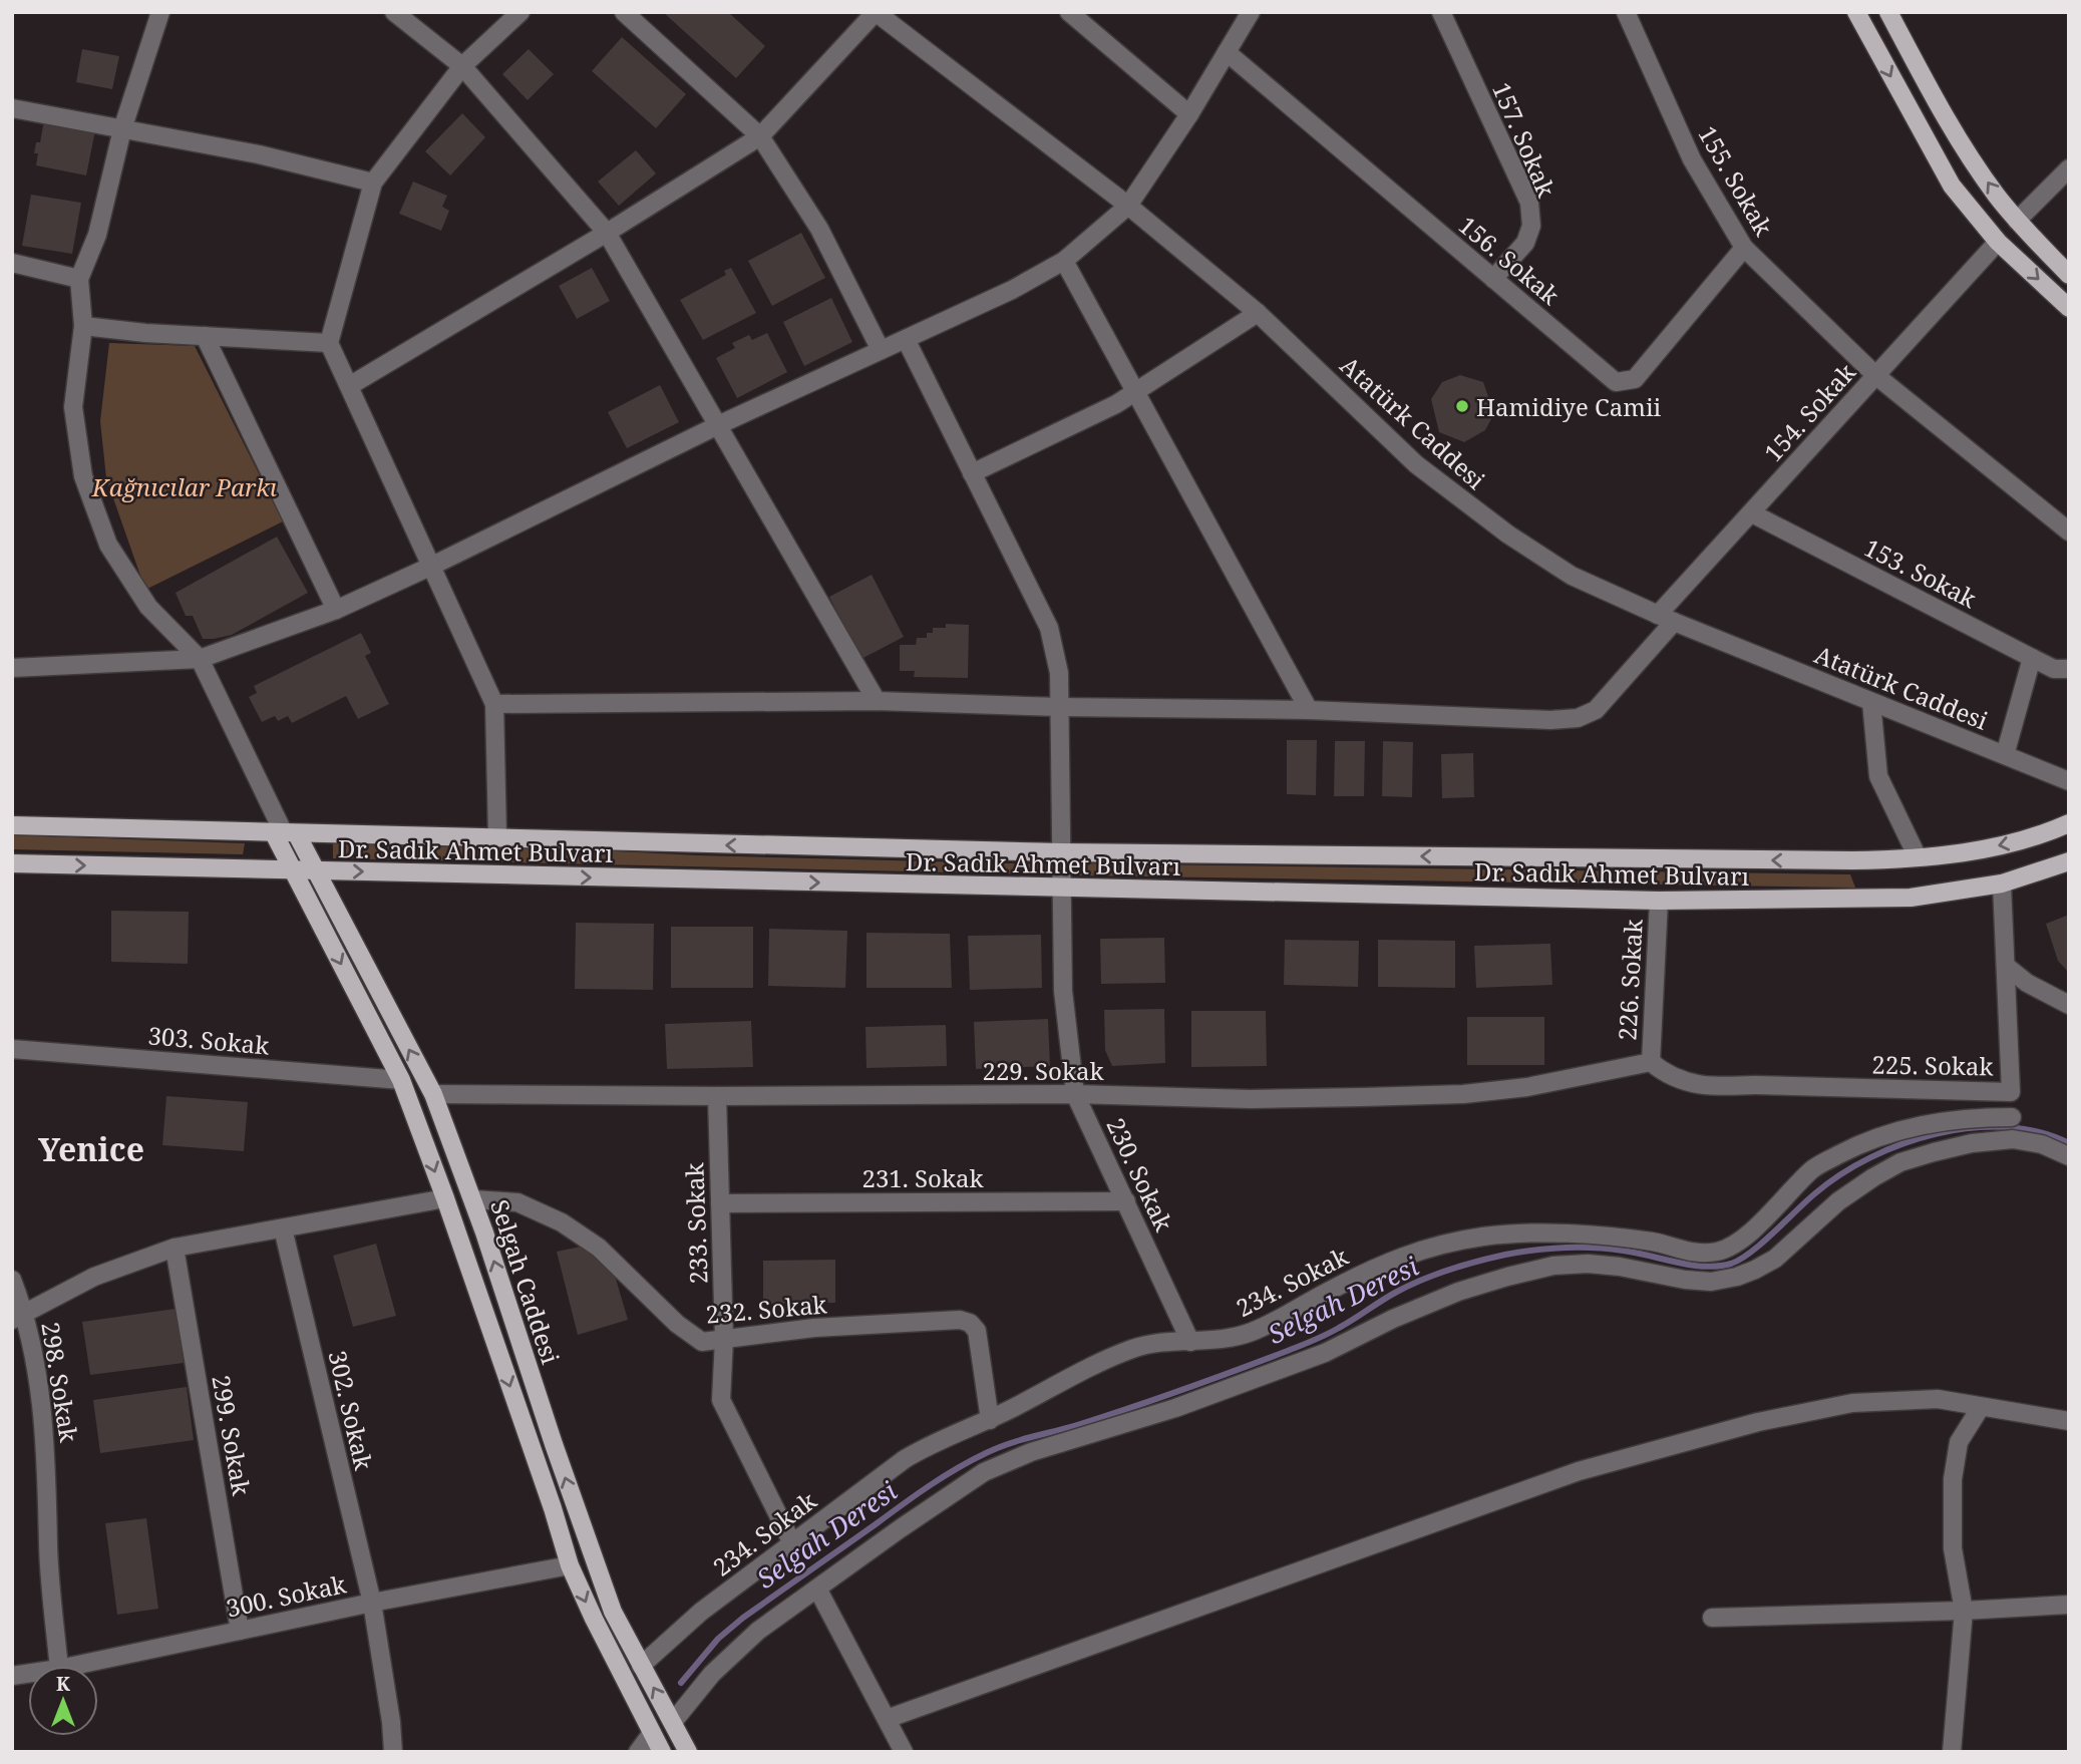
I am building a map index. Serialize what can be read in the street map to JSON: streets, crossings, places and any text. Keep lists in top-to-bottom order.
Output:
{
  "streets": {
    "main road": ["Dr. Sadık Ahmet Bulvarı", "Selgah Caddesi"],
    "street": [
      "157. Sokak",
      "155. Sokak",
      "156. Sokak",
      "154. Sokak",
      "Atatürk Caddesi",
      "153. Sokak",
      "226. Sokak",
      "303. Sokak",
      "225. Sokak",
      "229. Sokak",
      "230. Sokak",
      "231. Sokak",
      "233. Sokak",
      "234. Sokak",
      "232. Sokak",
      "298. Sokak",
      "302. Sokak",
      "299. Sokak",
      "300. Sokak"
    ]
  },
  "crossings": [
    ["157. Sokak", "156. Sokak"],
    ["155. Sokak", "156. Sokak"],
    ["155. Sokak", "154. Sokak"],
    ["154. Sokak", "Atatürk Caddesi"],
    ["154. Sokak", "153. Sokak"],
    ["154. Sokak", "230. Sokak"],
    ["Dr. Sadık Ahmet Bulvarı", "226. Sokak"],
    ["Dr. Sadık Ahmet Bulvarı", "225. Sokak"],
    ["Dr. Sadık Ahmet Bulvarı", "230. Sokak"],
    ["Dr. Sadık Ahmet Bulvarı", "Selgah Caddesi"],
    ["226. Sokak", "225. Sokak"],
    ["226. Sokak", "229. Sokak"],
    ["303. Sokak", "Selgah Caddesi"],
    ["225. Sokak", "229. Sokak"],
    ["229. Sokak", "230. Sokak"],
    ["229. Sokak", "233. Sokak"],
    ["229. Sokak", "Selgah Caddesi"],
    ["230. Sokak", "231. Sokak"],
    ["230. Sokak", "234. Sokak"],
    ["231. Sokak", "233. Sokak"],
    ["233. Sokak", "234. Sokak"],
    ["233. Sokak", "232. Sokak"],
    ["Selgah Caddesi", "234. Sokak"],
    ["Selgah Caddesi", "232. Sokak"],
    ["Selgah Caddesi", "300. Sokak"],
    ["234. Sokak", "232. Sokak"],
    ["302. Sokak", "300. Sokak"],
    ["299. Sokak", "300. Sokak"]
  ],
  "districts": ["Yenice"],
  "water": ["Selgah Deresi"],
  "parks": ["Kağnıcılar Parkı"],
  "places": ["Hamidiye Camii"],
  "north": "top"
}
